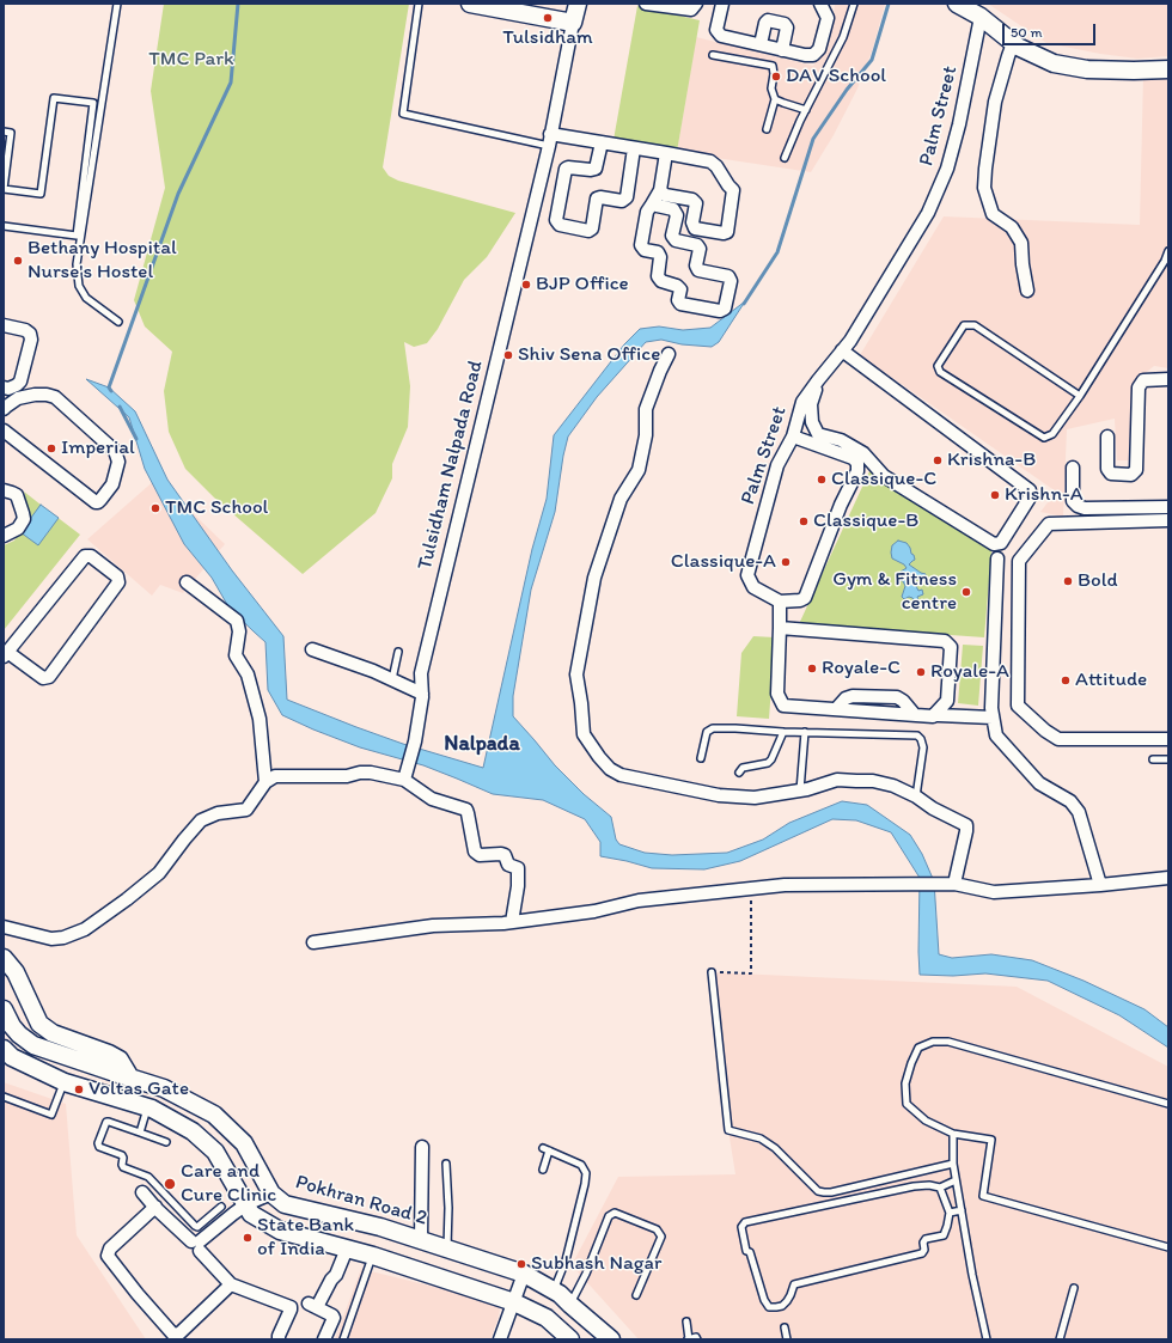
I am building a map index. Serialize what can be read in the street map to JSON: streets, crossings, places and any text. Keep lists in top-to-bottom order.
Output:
{
  "streets": {
    "main road": ["Pokhran Road 2"],
    "street": ["Palm Street", "Tulsidham Nalpada Road"]
  },
  "districts": ["Nalpada"],
  "parks": ["TMC Park"],
  "places": [
    "Tulsidham",
    "DAV School",
    "Bethany Hospital Nurse's Hostel",
    "BJP Office",
    "Shiv Sena Office",
    "Imperial",
    "Krishna-B",
    "Classique-C",
    "Krishn-A",
    "TMC School",
    "Classique-B",
    "Classique-A",
    "Bold",
    "Gym & Fitness centre",
    "Royale-C",
    "Royale-A",
    "Attitude",
    "Voltas Gate",
    "Care and Cure Clinic",
    "State Bank of India",
    "Subhash Nagar"
  ],
  "scale_bar": "50 m"
}
